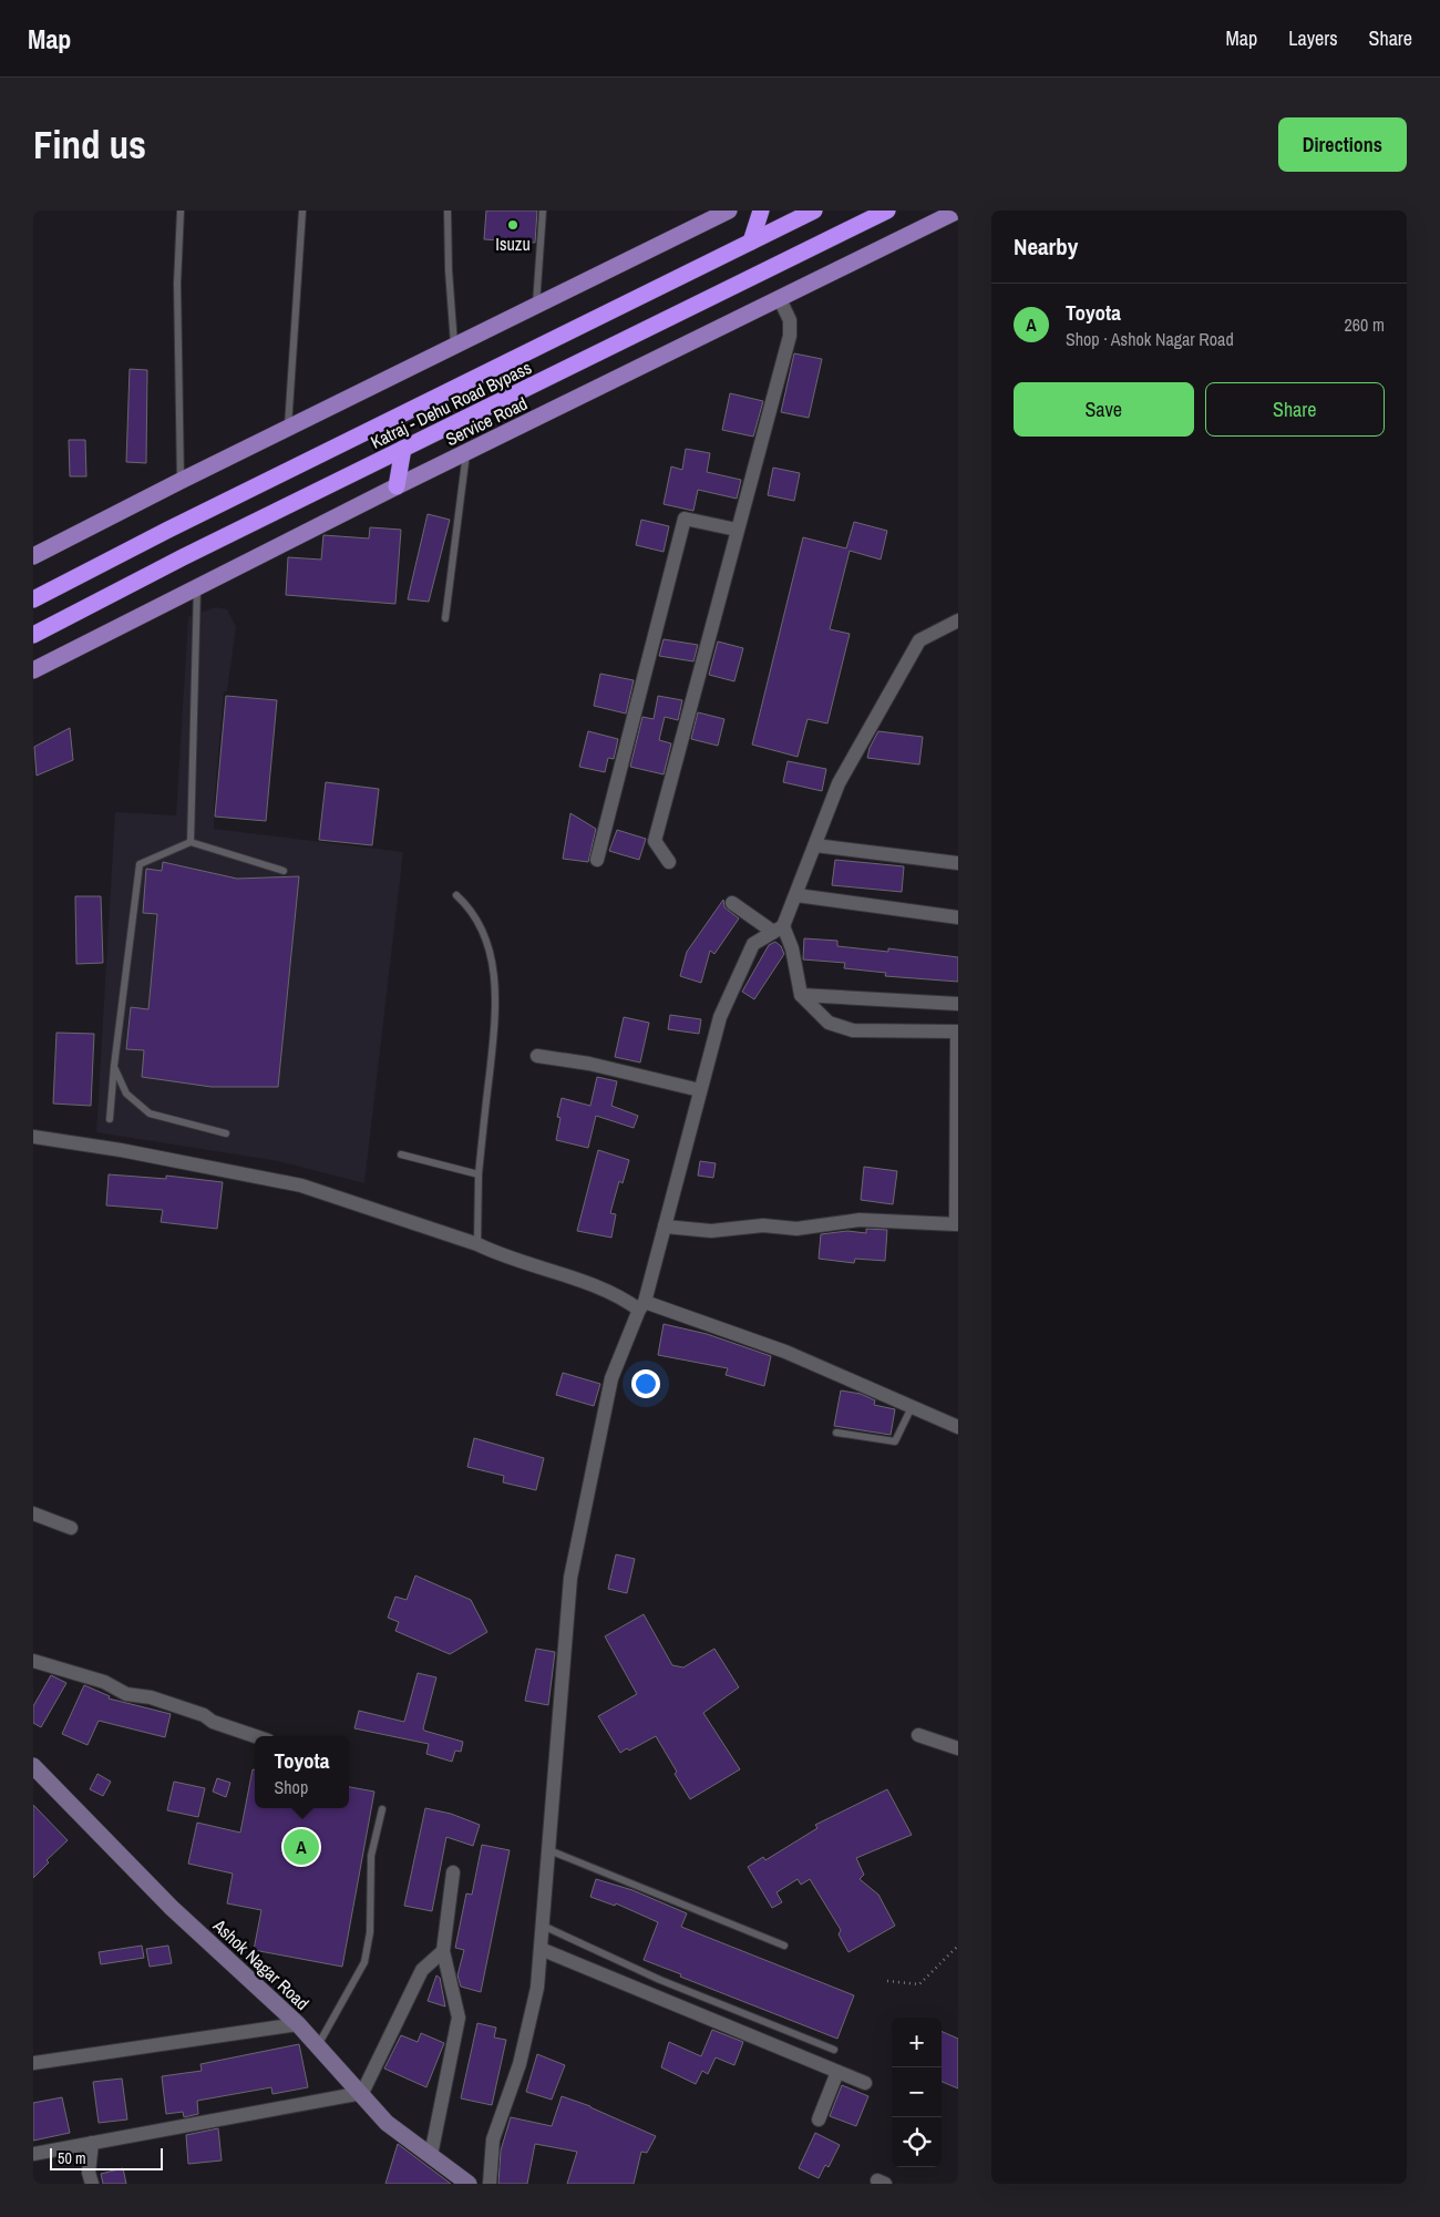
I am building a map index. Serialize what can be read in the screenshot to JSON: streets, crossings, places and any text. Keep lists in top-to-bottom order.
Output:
{
  "streets": {
    "highway": ["Katraj - Dehu Road Bypass"],
    "main road": ["Service Road"],
    "street": ["Ashok Nagar Road"]
  },
  "places": ["Isuzu"],
  "scale_bar": "50 m",
  "page": {
    "header": "Map",
    "nav": ["Map", "Layers", "Share"],
    "buttons": [
      "Directions",
      ["Save", "Share"]
    ],
    "title": "Find us",
    "heading": "Nearby",
    "list": [
      {
        "mark": "A",
        "name": "Toyota",
        "note": "Shop · Ashok Nagar Road",
        "value": "260 m"
      }
    ],
    "popup": ["Toyota", "Shop"],
    "pins": "A",
    "map_buttons": ["+", "−"],
    "scale": "50 m"
  }
}
